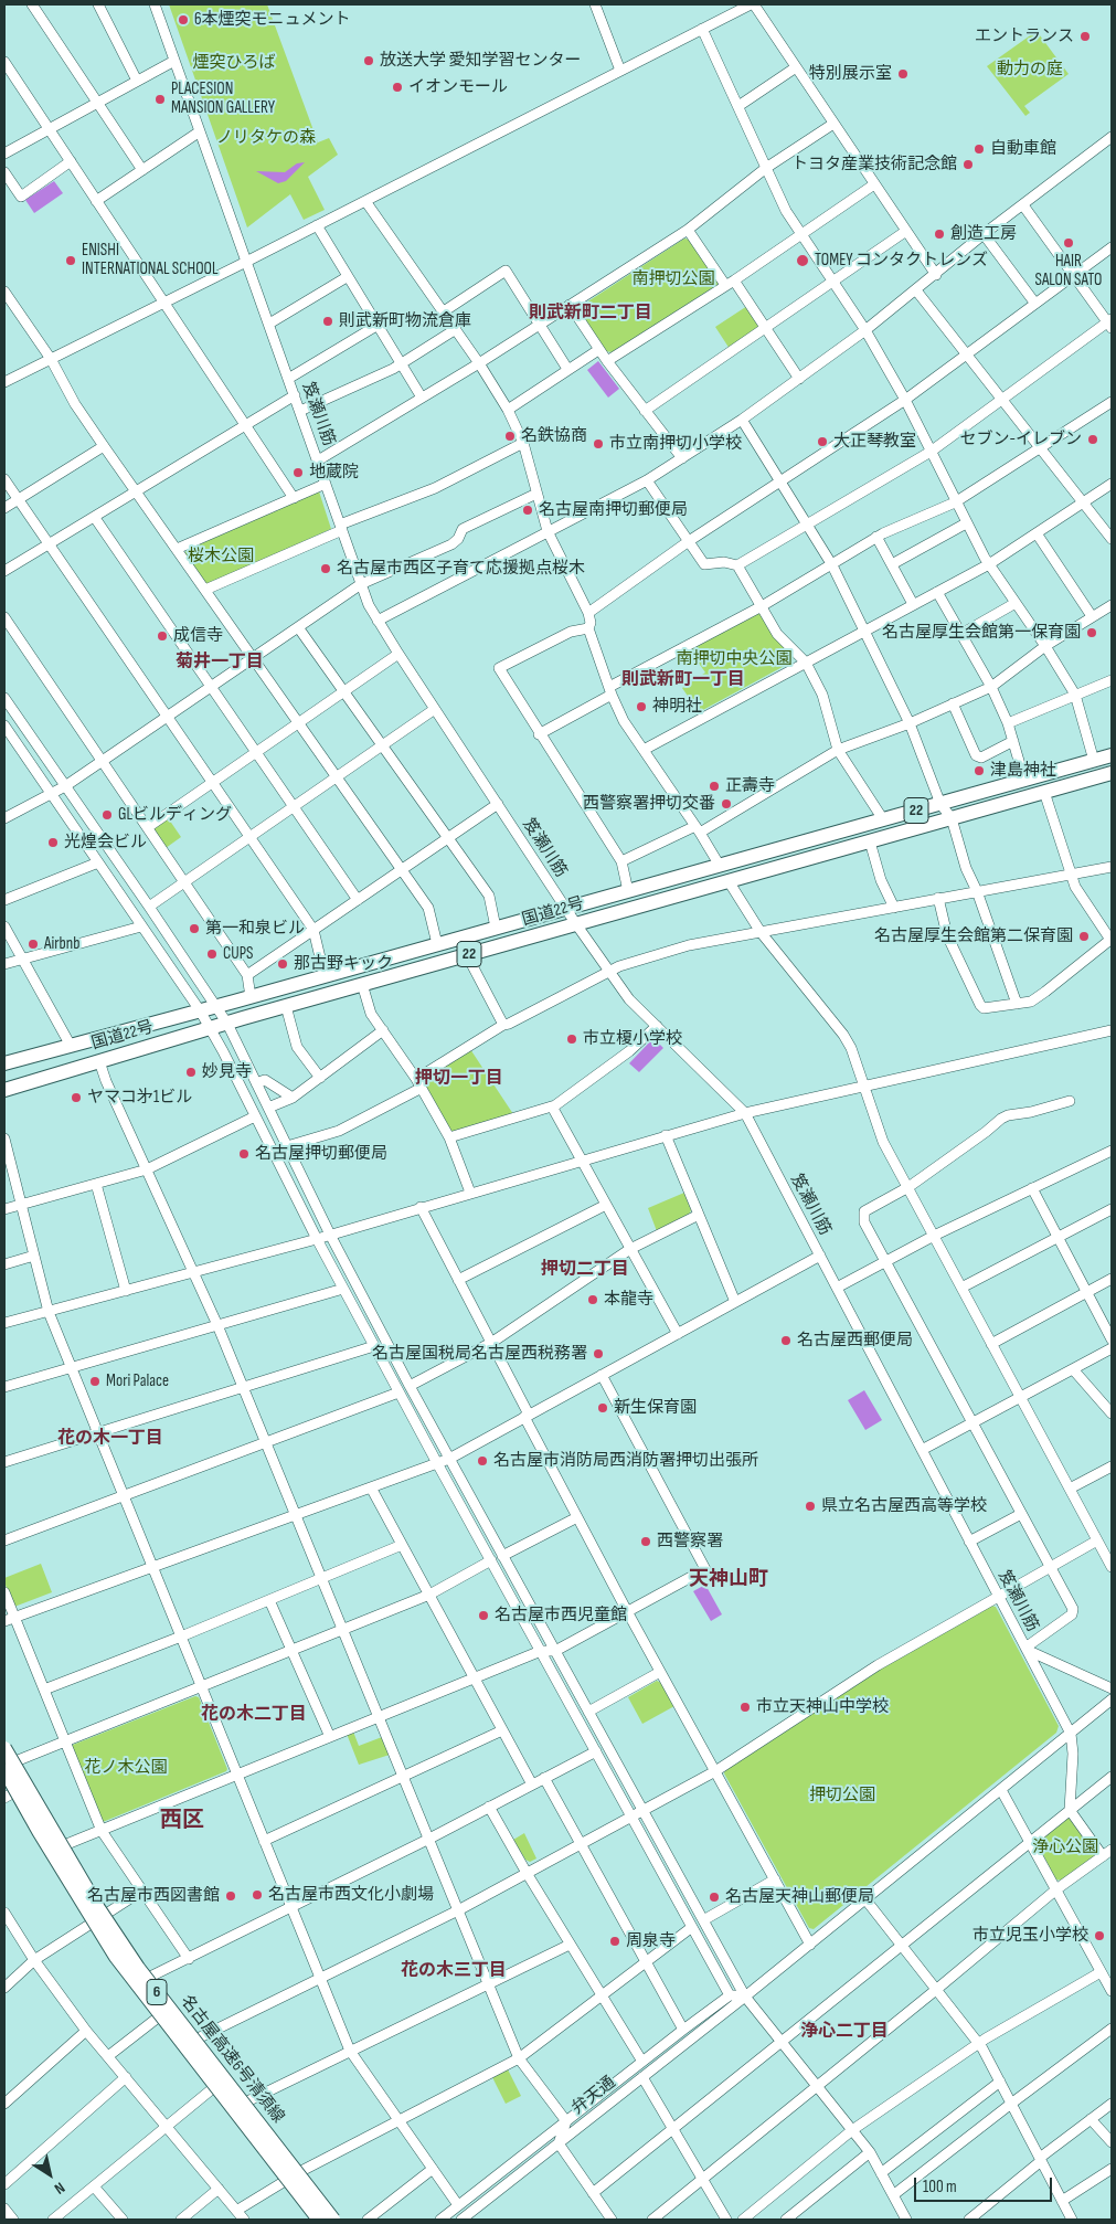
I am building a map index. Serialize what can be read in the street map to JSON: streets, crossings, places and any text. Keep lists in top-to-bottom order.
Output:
{
  "streets": {
    "highway": [
      "22",
      "国道22号",
      "6",
      "名古屋高速6号清須線"
    ],
    "street": ["笈瀬川筋", "弁天通"]
  },
  "crossings": [
    ["笈瀬川筋", "国道22号"],
    ["笈瀬川筋", "弁天通"]
  ],
  "districts": [
    "則武新町二丁目",
    "菊井一丁目",
    "則武新町一丁目",
    "押切一丁目",
    "押切二丁目",
    "花の木一丁目",
    "天神山町",
    "花の木二丁目",
    "西区",
    "花の木三丁目",
    "浄心二丁目"
  ],
  "parks": [
    "煙突ひろば",
    "動力の庭",
    "ノリタケの森",
    "南押切公園",
    "桜木公園",
    "南押切中央公園",
    "花ノ木公園",
    "押切公園",
    "浄心公園"
  ],
  "places": [
    "6本煙突モニュメント",
    "エントランス",
    "放送大学 愛知学習センター",
    "特別展示室",
    "イオンモール",
    "PLACESION MANSION GALLERY",
    "自動車館",
    "トヨタ産業技術記念館",
    "創造工房",
    "HAIR SALON SATO",
    "ENISHI INTERNATIONAL SCHOOL",
    "TOMEY コンタクトレンズ",
    "則武新町物流倉庫",
    "名鉄協商",
    "セブン-イレブン",
    "大正琴教室",
    "市立南押切小学校",
    "地蔵院",
    "名古屋南押切郵便局",
    "名古屋市西区子育て応援拠点桜木",
    "名古屋厚生会館第一保育園",
    "成信寺",
    "神明社",
    "津島神社",
    "正壽寺",
    "西警察署押切交番",
    "GLビルディング",
    "光煌会ビル",
    "第一和泉ビル",
    "名古屋厚生会館第二保育園",
    "Airbnb",
    "CUPS",
    "那古野キック",
    "市立榎小学校",
    "妙見寺",
    "ヤマコ㐧1ビル",
    "名古屋押切郵便局",
    "本龍寺",
    "名古屋西郵便局",
    "名古屋国税局名古屋西税務署",
    "Mori Palace",
    "新生保育園",
    "名古屋市消防局西消防署押切出張所",
    "県立名古屋西高等学校",
    "西警察署",
    "名古屋市西児童館",
    "市立天神山中学校",
    "名古屋市西文化小劇場",
    "名古屋市西図書館",
    "名古屋天神山郵便局",
    "市立児玉小学校",
    "周泉寺"
  ],
  "scale_bar": "100 m",
  "north": "bottom right"
}
